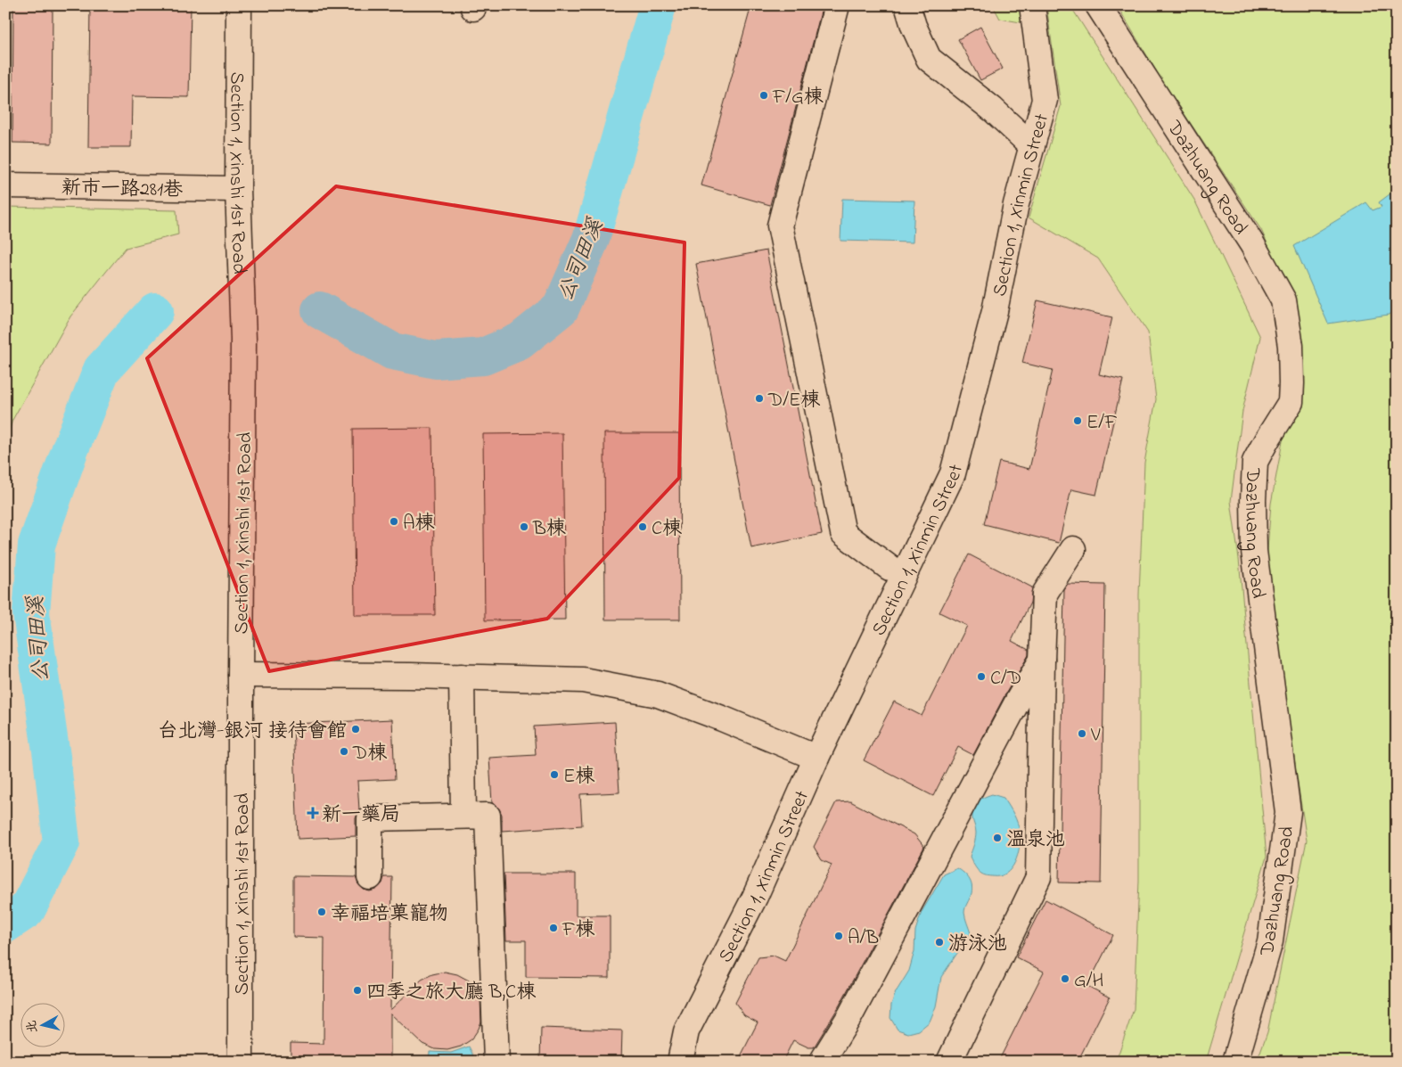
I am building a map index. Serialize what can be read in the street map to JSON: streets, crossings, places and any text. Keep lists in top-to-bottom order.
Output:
{
  "streets": {
    "street": [
      "Section 1, Xinshi 1st Road",
      "Dazhuang Road",
      "新市一路281巷",
      "Section 1, Xinmin Street"
    ]
  },
  "crossings": [
    ["Section 1, Xinshi 1st Road", "新市一路281巷"]
  ],
  "water": ["公司田溪"],
  "places": {
    "other": [
      "F/G棟",
      "D/E棟",
      "E/F",
      "A棟",
      "B棟",
      "C棟",
      "C/D",
      "台北灣-銀河 接待會館",
      "V",
      "D棟",
      "E棟",
      "溫泉池",
      "幸福培菓寵物",
      "F棟",
      "A/B",
      "游泳池",
      "G/H",
      "四季之旅大廳 B,C棟"
    ],
    "health": ["新一藥局"]
  },
  "north": "left"
}
